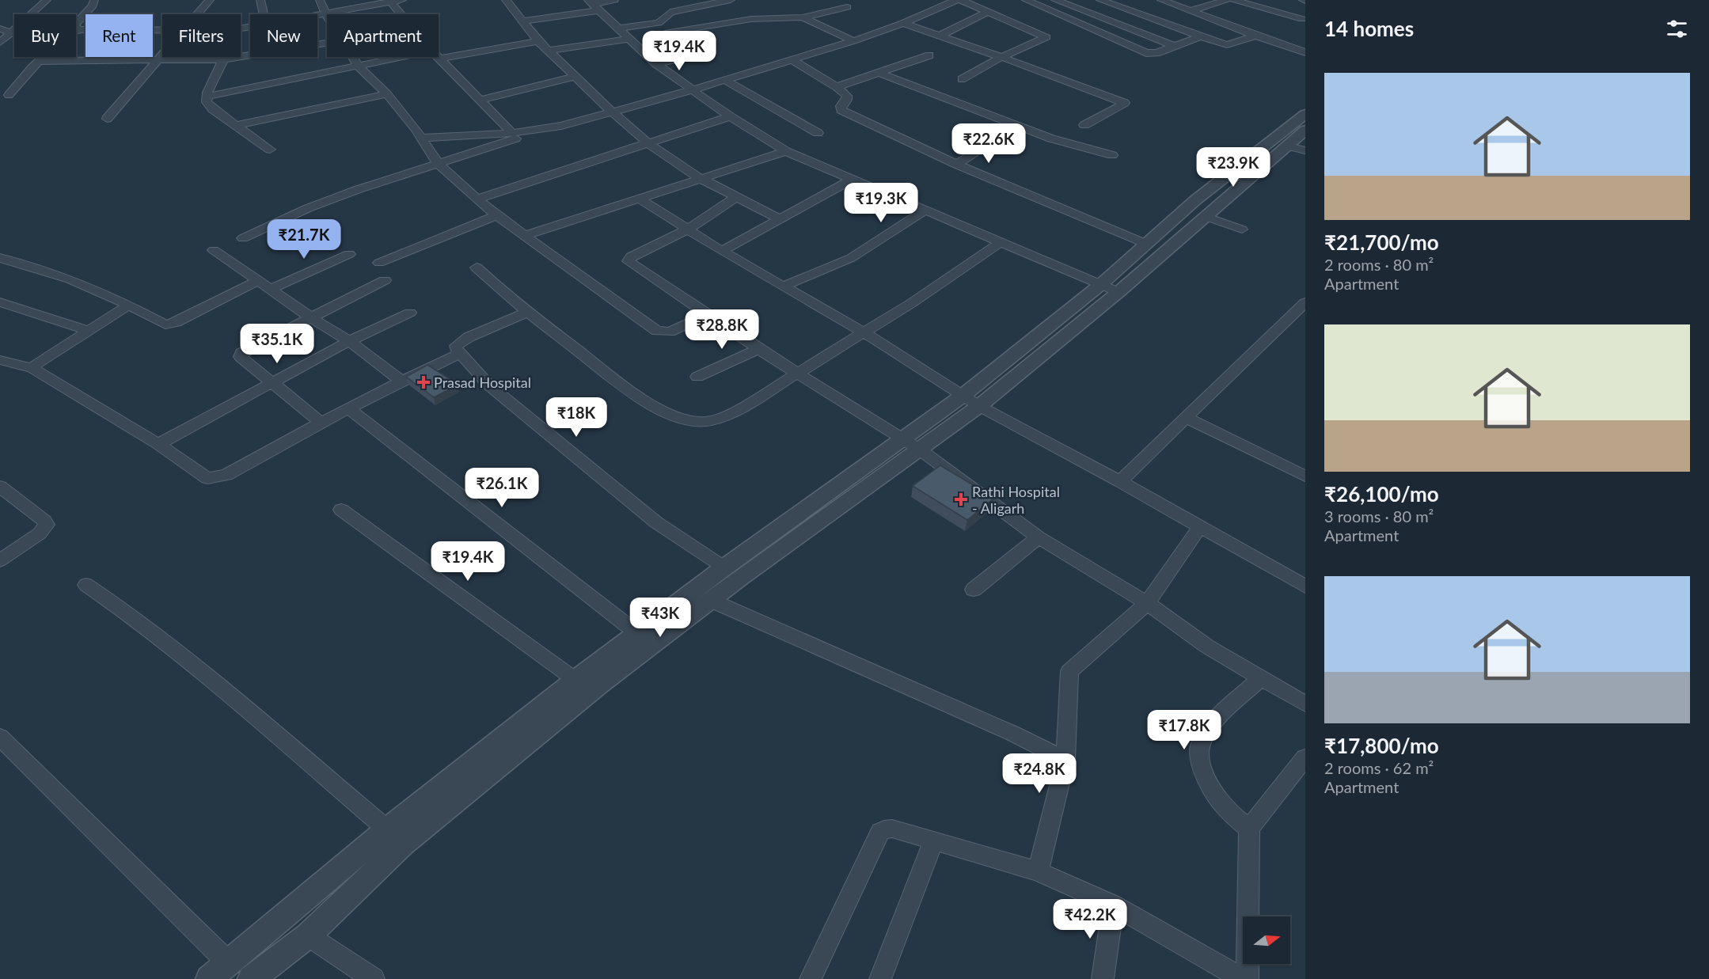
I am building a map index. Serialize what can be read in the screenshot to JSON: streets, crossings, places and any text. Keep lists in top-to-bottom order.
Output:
{
  "places": {
    "health": ["Prasad Hospital", "Rathi Hospital - Aligarh"]
  },
  "north": "right",
  "page": {
    "heading": "14 homes",
    "chip": [
      "Buy",
      "Rent",
      "Filters",
      "New",
      "Apartment"
    ],
    "price": [
      "₹19.4K",
      "₹22.6K",
      "₹23.9K",
      "₹19.3K",
      "₹21.7K",
      "₹28.8K",
      "₹35.1K",
      "₹18K",
      "₹26.1K",
      "₹19.4K",
      "₹43K",
      "₹17.8K",
      "₹24.8K",
      "₹42.2K"
    ],
    "list": [
      {
        "name": "₹21,700/mo",
        "note": "2 rooms · 80 m² · Apartment"
      },
      {
        "name": "₹26,100/mo",
        "note": "3 rooms · 80 m² · Apartment"
      },
      {
        "name": "₹17,800/mo",
        "note": "2 rooms · 62 m² · Apartment"
      }
    ]
  }
}
